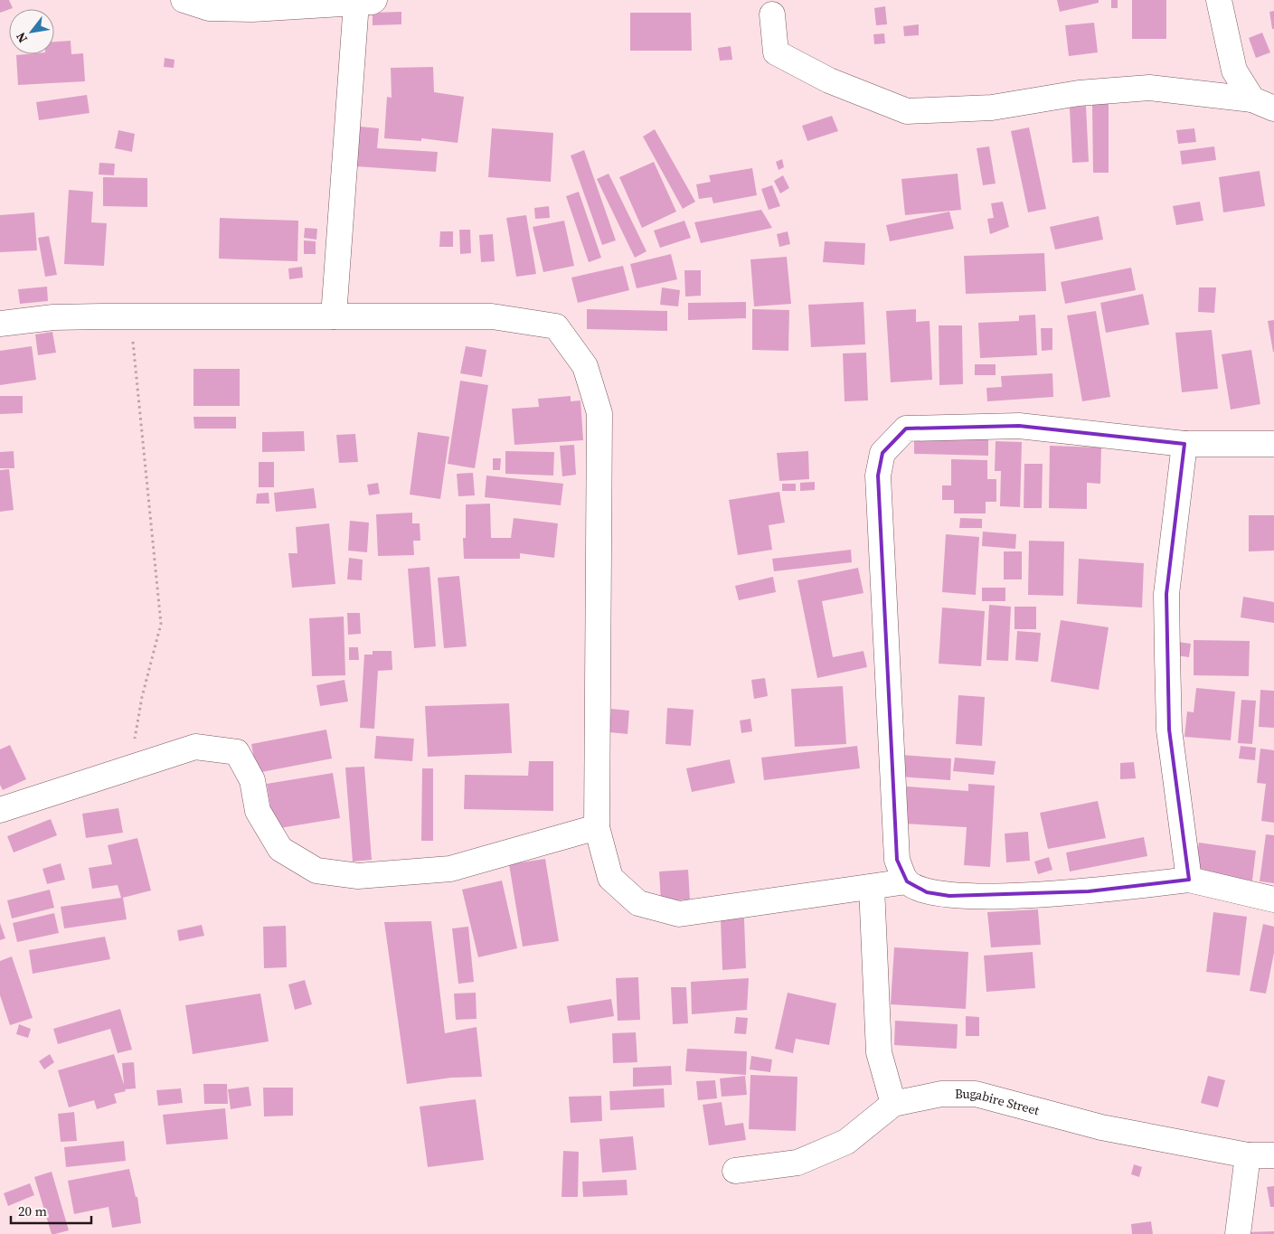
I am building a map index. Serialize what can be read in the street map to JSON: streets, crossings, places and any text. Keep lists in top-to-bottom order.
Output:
{
  "streets": {
    "street": ["Bugabire Street"]
  },
  "scale_bar": "20 m",
  "north": "bottom left"
}
